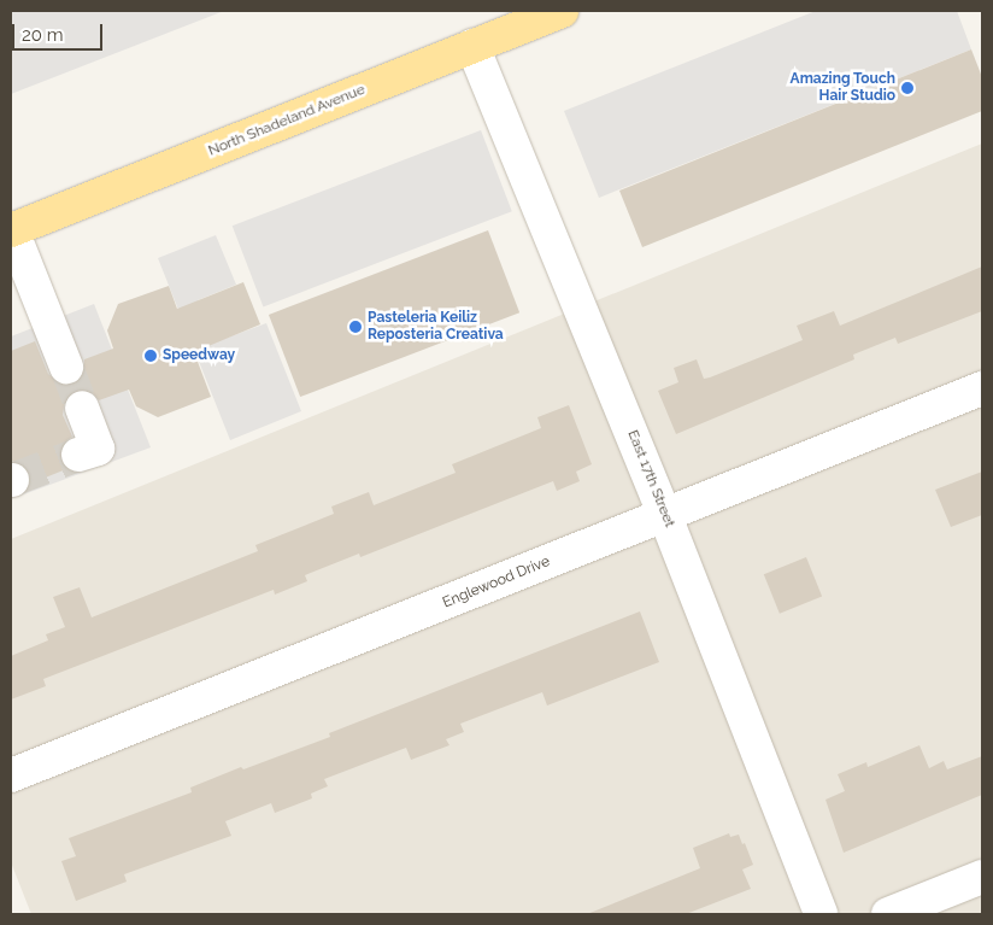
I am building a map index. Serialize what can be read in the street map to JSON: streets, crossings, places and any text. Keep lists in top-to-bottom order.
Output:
{
  "streets": {
    "main road": ["North Shadeland Avenue"],
    "street": ["East 17th Street", "Englewood Drive"]
  },
  "crossings": [
    ["North Shadeland Avenue", "East 17th Street"],
    ["East 17th Street", "Englewood Drive"]
  ],
  "places": ["Amazing Touch Hair Studio", "Pasteleria Keiliz Reposteria Creativa", "Speedway"],
  "scale_bar": "20 m"
}
